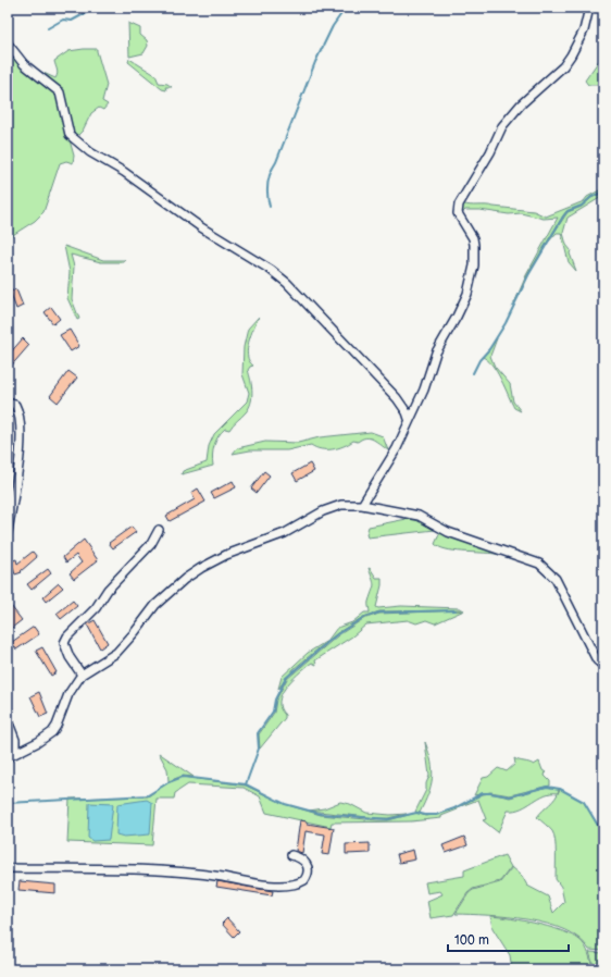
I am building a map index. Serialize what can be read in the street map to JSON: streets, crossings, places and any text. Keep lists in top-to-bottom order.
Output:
{
  "scale_bar": "100 m"
}
